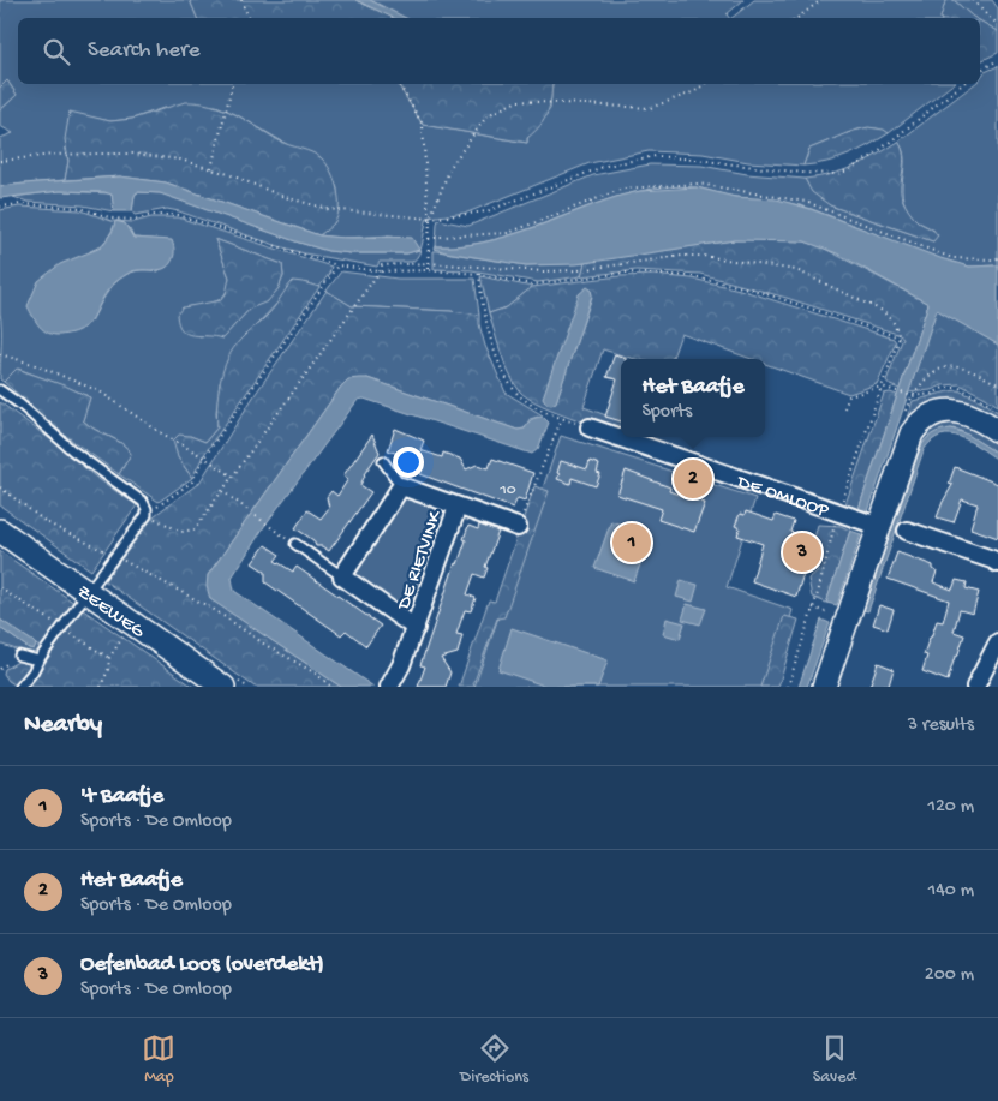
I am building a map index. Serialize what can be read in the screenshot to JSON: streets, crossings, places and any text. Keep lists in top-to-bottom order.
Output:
{
  "streets": {
    "street": ["DE OMLOOP", "DE RIETVINK", "ZEEWEG"]
  },
  "house_numbers": ["10"],
  "page": {
    "search": "Search here",
    "popup": ["Het Baafje", "Sports"],
    "pins": ["2", "1", "3"],
    "heading": ["Nearby", "3 results"],
    "list": [
      {
        "mark": "1",
        "name": "'t Baafje",
        "note": "Sports · De Omloop",
        "value": "120 m"
      },
      {
        "mark": "2",
        "name": "Het Baafje",
        "note": "Sports · De Omloop",
        "value": "140 m"
      },
      {
        "mark": "3",
        "name": "Oefenbad Loos (overdekt)",
        "note": "Sports · De Omloop",
        "value": "200 m"
      }
    ],
    "nav": ["Map", "Directions", "Saved"]
  }
}
